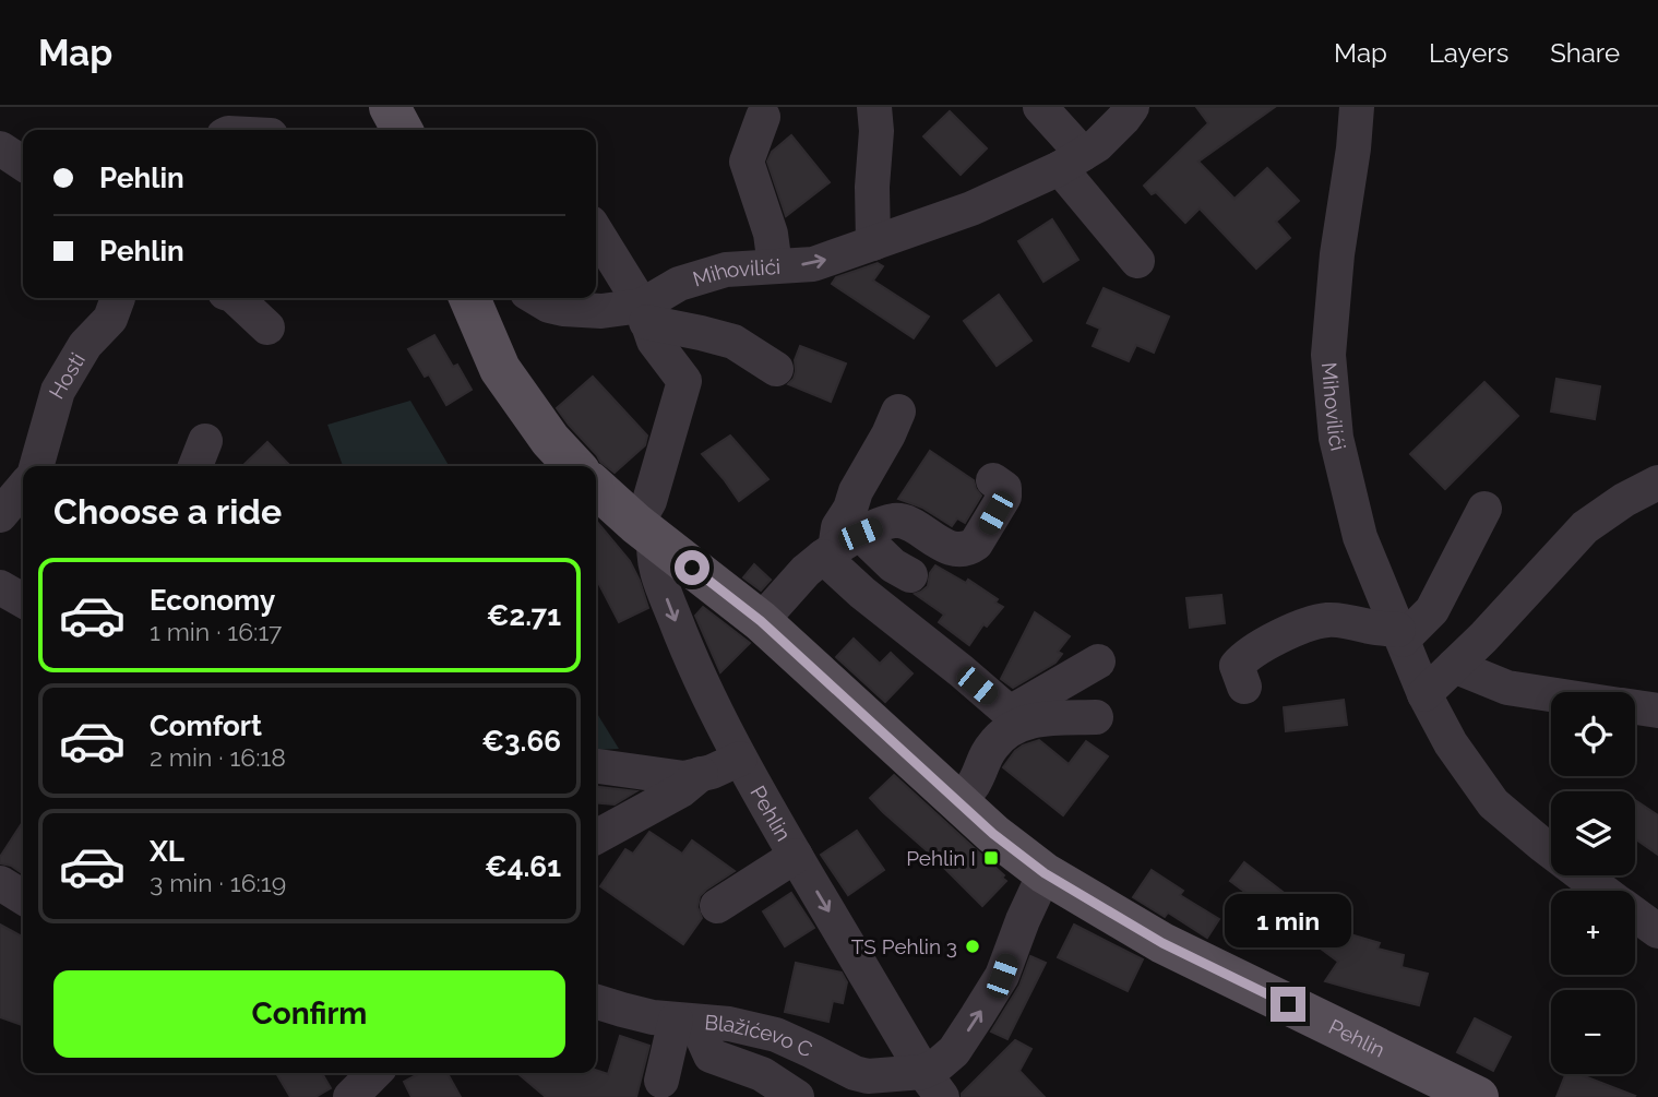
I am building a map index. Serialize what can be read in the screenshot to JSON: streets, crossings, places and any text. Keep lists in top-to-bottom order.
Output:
{
  "streets": {
    "main road": ["Pehlin"],
    "street": ["Mihovilići", "Hosti", "Blažićevo C"]
  },
  "crossings": [
    ["Pehlin", "Blažićevo C"]
  ],
  "places": {
    "transit": ["Pehlin I"],
    "other": ["TS Pehlin 3"]
  },
  "page": {
    "header": "Map",
    "nav": ["Map", "Layers", "Share"],
    "banner": ["Pehlin", "Pehlin"],
    "heading": "Choose a ride",
    "list": [
      {
        "name": "Economy",
        "note": "1 min · 16:17",
        "value": "€2.71"
      },
      {
        "name": "Comfort",
        "note": "2 min · 16:18",
        "value": "€3.66"
      },
      {
        "name": "XL",
        "note": "3 min · 16:19",
        "value": "€4.61"
      }
    ],
    "map_buttons": ["+", "−"],
    "bubble": "1 min",
    "buttons": "Confirm"
  }
}
